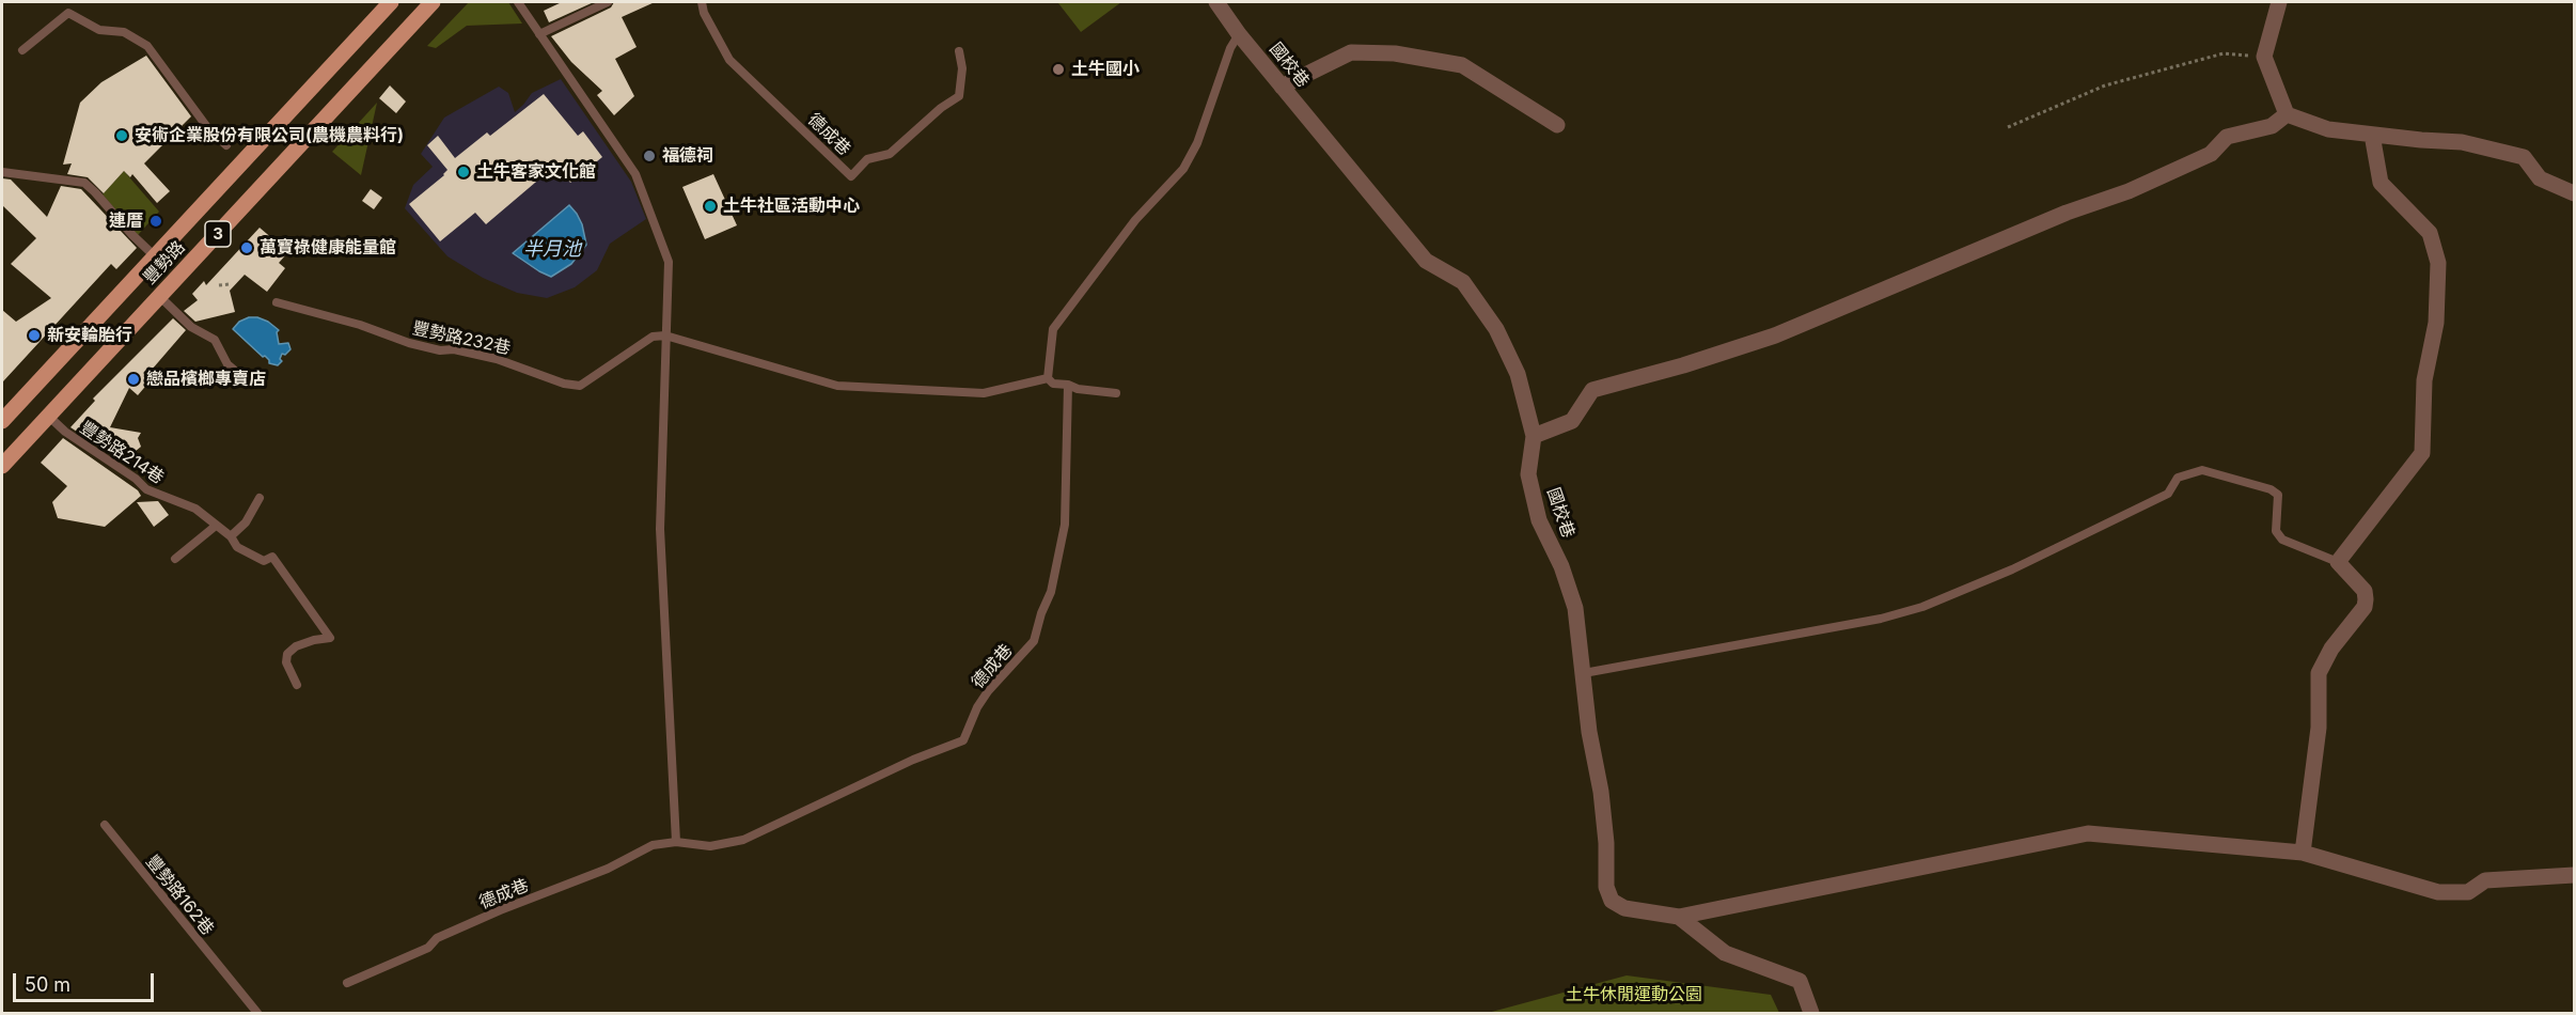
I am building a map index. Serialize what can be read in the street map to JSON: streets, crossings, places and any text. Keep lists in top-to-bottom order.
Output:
{
  "streets": {
    "main road": ["3", "豐勢路"],
    "street": ["國校巷"],
    "lane": [
      "德成巷",
      "豐勢路232巷",
      "豐勢路214巷",
      "豐勢路162巷"
    ]
  },
  "crossings": [
    ["豐勢路", "豐勢路214巷"]
  ],
  "water": ["半月池"],
  "parks": ["土牛休閒運動公園"],
  "places": [
    "土牛國小",
    "安術企業股份有限公司(農機農料行)",
    "福德祠",
    "土牛客家文化館",
    "土牛社區活動中心",
    "連厝",
    "萬寶祿健康能量館",
    "新安輪胎行",
    "戀品檳榔專賣店"
  ],
  "scale_bar": "50 m"
}
